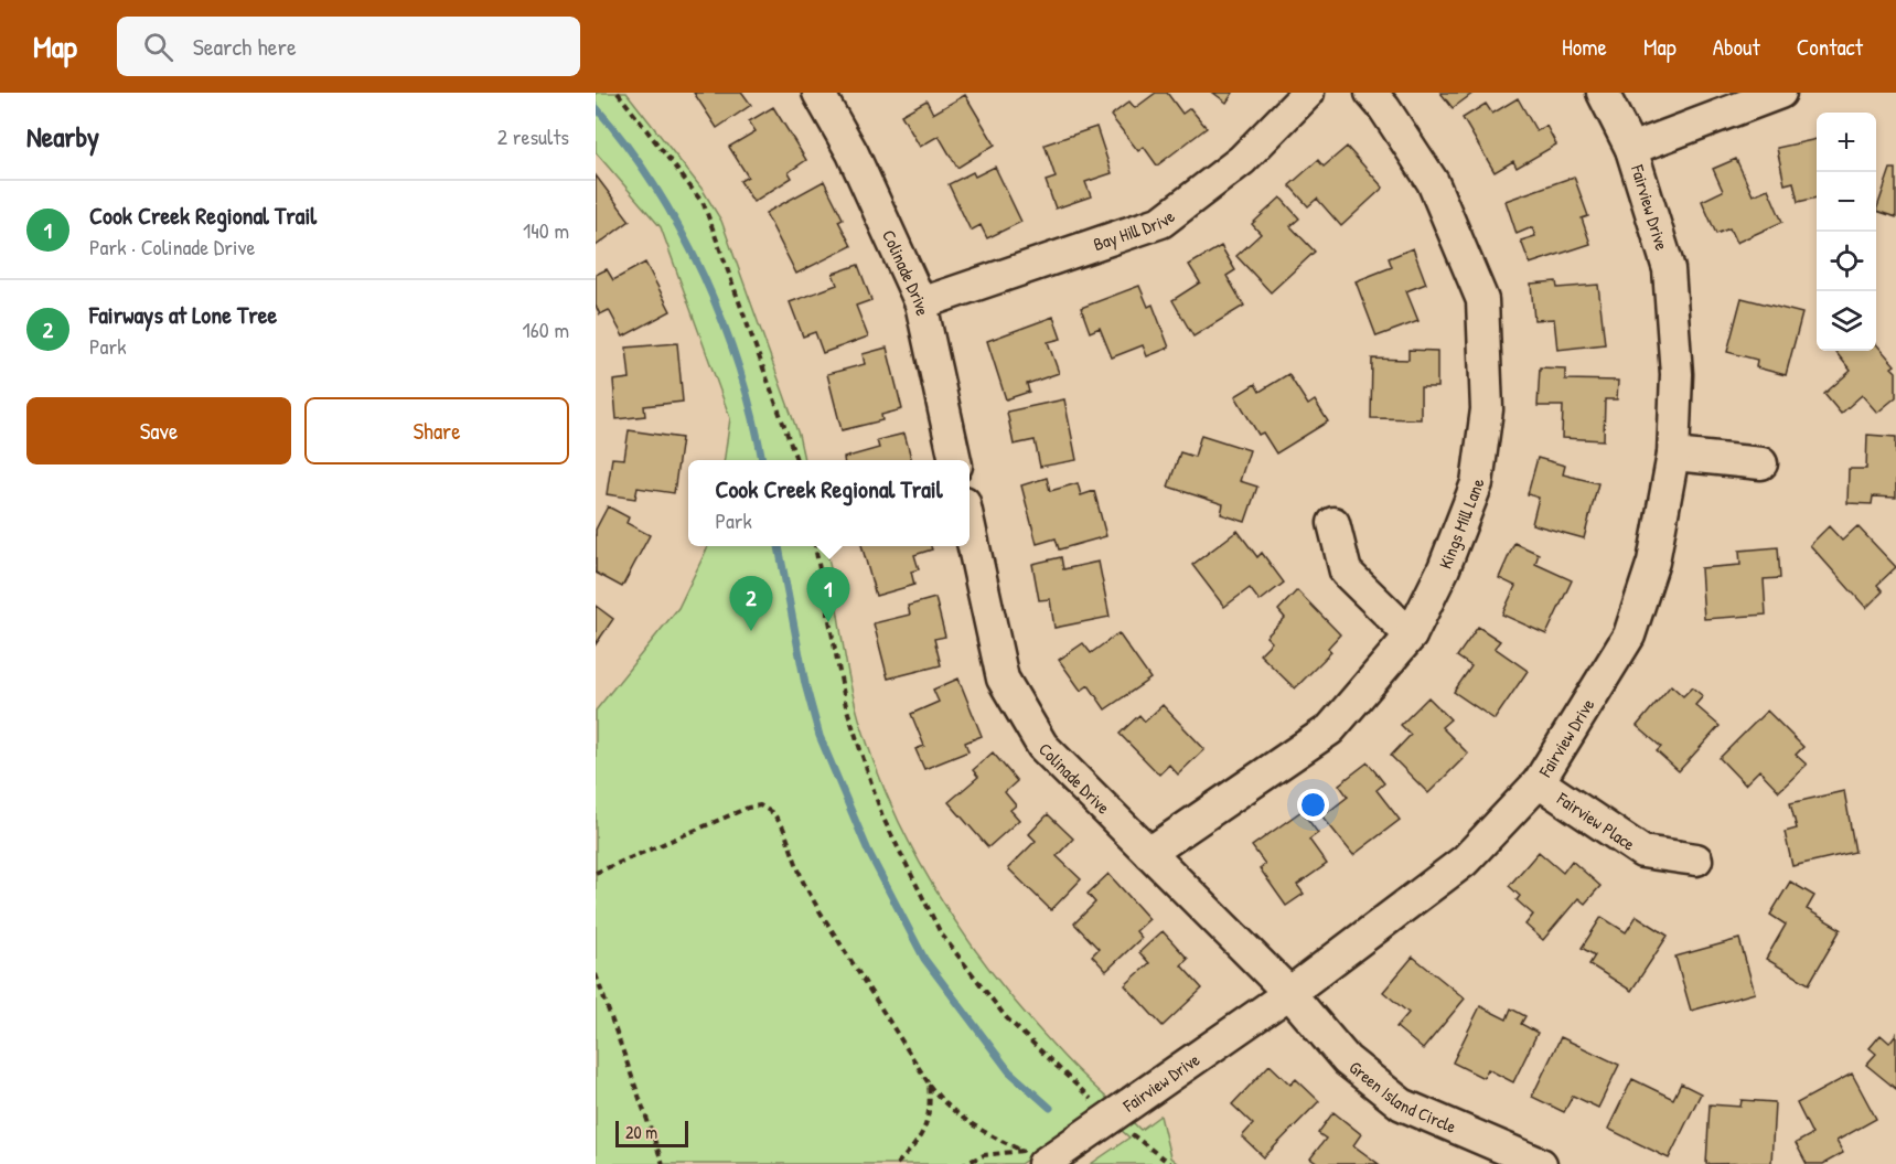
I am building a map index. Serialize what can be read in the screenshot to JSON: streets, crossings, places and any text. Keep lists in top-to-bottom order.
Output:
{
  "streets": {
    "street": [
      "Fairview Drive",
      "Bay Hill Drive",
      "Colinade Drive",
      "Kings Mill Lane",
      "Fairview Place",
      "Green Island Circle"
    ]
  },
  "crossings": [
    ["Fairview Drive", "Colinade Drive"],
    ["Fairview Drive", "Fairview Place"],
    ["Fairview Drive", "Green Island Circle"],
    ["Bay Hill Drive", "Colinade Drive"],
    ["Colinade Drive", "Kings Mill Lane"],
    ["Colinade Drive", "Green Island Circle"]
  ],
  "scale_bar": "20 m",
  "page": {
    "header": "Map",
    "search": "Search here",
    "nav": [
      "Home",
      "Map",
      "About",
      "Contact"
    ],
    "heading": ["Nearby", "2 results"],
    "map_buttons": ["+", "−"],
    "list": [
      {
        "mark": "1",
        "name": "Cook Creek Regional Trail",
        "note": "Park · Colinade Drive",
        "value": "140 m"
      },
      {
        "mark": "2",
        "name": "Fairways at Lone Tree",
        "note": "Park",
        "value": "160 m"
      }
    ],
    "buttons": ["Save", "Share"],
    "popup": ["Cook Creek Regional Trail", "Park"],
    "pins": ["1", "2"],
    "scale": "20 m"
  }
}
